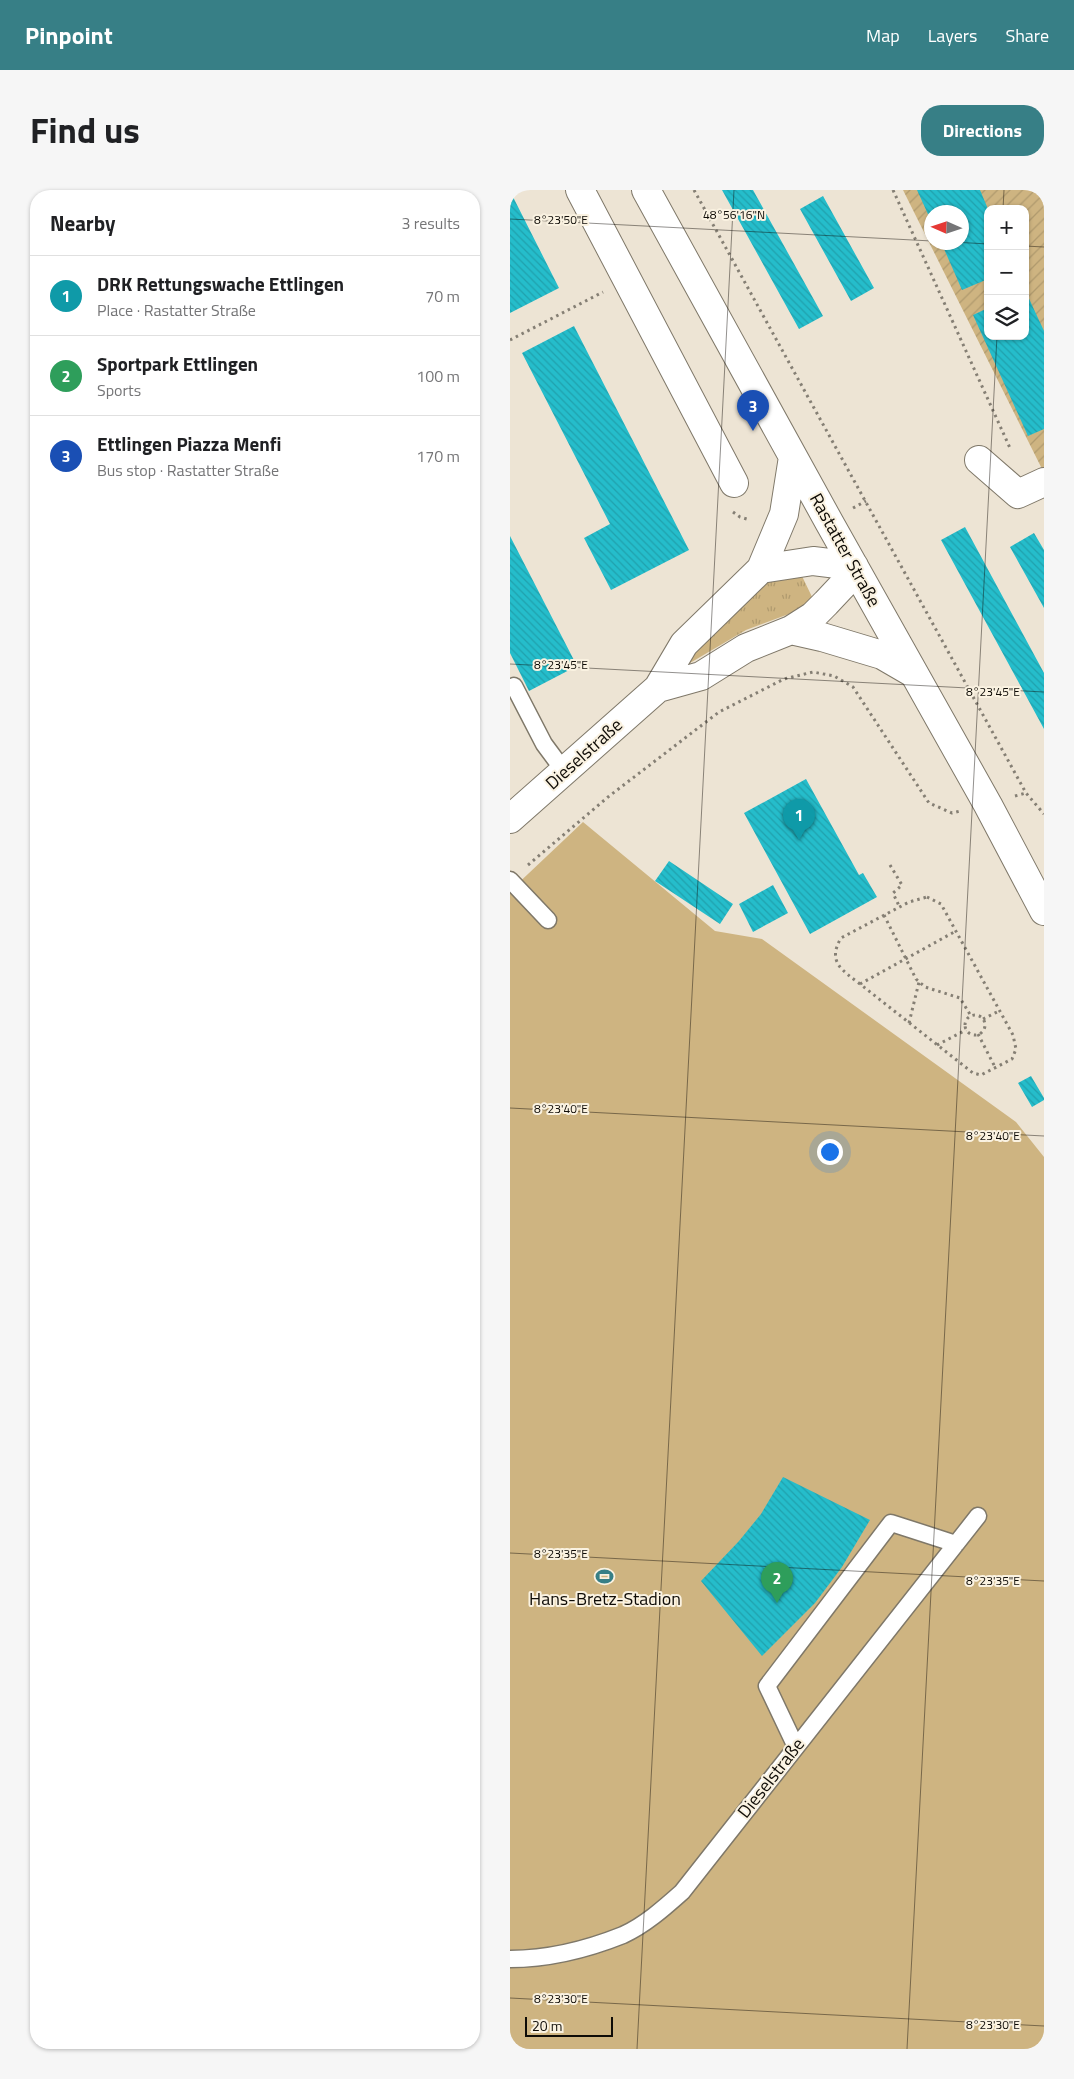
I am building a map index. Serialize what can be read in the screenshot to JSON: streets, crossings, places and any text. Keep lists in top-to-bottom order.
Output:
{
  "streets": {
    "street": ["Rastatter Straße", "Dieselstraße"]
  },
  "crossings": [
    ["Rastatter Straße", "Dieselstraße"]
  ],
  "places": {
    "sports": ["Hans-Bretz-Stadion"]
  },
  "scale_bar": "20 m",
  "north": "left",
  "page": {
    "header": "Pinpoint",
    "nav": ["Map", "Layers", "Share"],
    "title": "Find us",
    "buttons": "Directions",
    "heading": ["Nearby", "3 results"],
    "map_buttons": ["+", "−"],
    "list": [
      {
        "mark": "1",
        "name": "DRK Rettungswache Ettlingen",
        "note": "Place · Rastatter Straße",
        "value": "70 m"
      },
      {
        "mark": "2",
        "name": "Sportpark Ettlingen",
        "note": "Sports",
        "value": "100 m"
      },
      {
        "mark": "3",
        "name": "Ettlingen Piazza Menfi",
        "note": "Bus stop · Rastatter Straße",
        "value": "170 m"
      }
    ],
    "pins": ["3", "1", "2"],
    "scale": "20 m"
  },
  "coordinates": [
    "48°56'16\"N",
    "8°23'50\"E",
    "8°23'45\"E",
    "8°23'40\"E",
    "8°23'35\"E",
    "8°23'30\"E"
  ]
}
